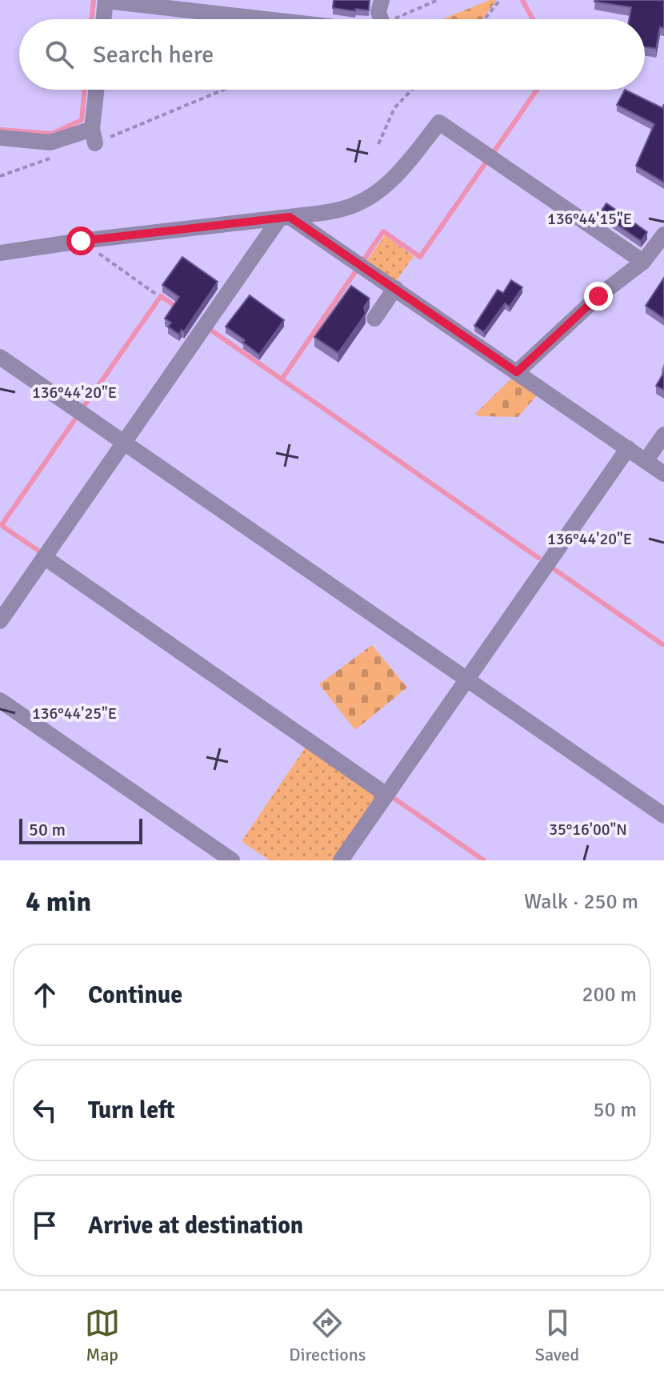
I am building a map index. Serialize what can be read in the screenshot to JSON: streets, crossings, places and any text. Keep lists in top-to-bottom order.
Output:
{
  "scale_bar": "50 m",
  "page": {
    "search": "Search here",
    "scale": "50 m",
    "heading": ["4 min", "Walk · 250 m"],
    "list": [
      ["Continue", "200 m"],
      ["Turn left", "50 m"],
      "Arrive at destination"
    ],
    "nav": ["Map", "Directions", "Saved"]
  },
  "coordinates": [
    "136°44'15\"E",
    "136°44'20\"E",
    "136°44'25\"E",
    "35°16'00\"N"
  ]
}
